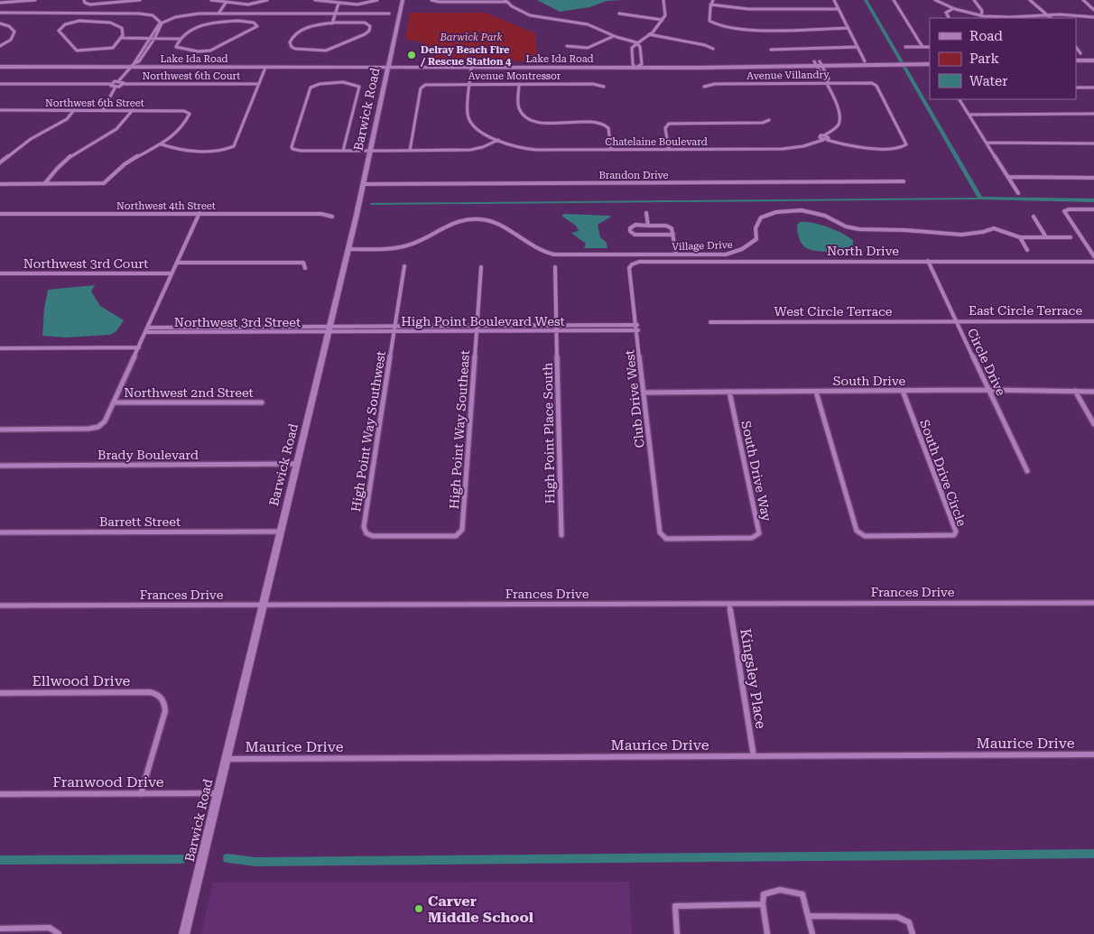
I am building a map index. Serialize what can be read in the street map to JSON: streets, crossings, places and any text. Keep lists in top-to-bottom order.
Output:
{
  "streets": {
    "street": [
      "Lake Ida Road",
      "Avenue Villandry",
      "Northwest 6th Court",
      "Avenue Montressor",
      "Northwest 6th Street",
      "Barwick Road",
      "Chatelaine Boulevard",
      "Brandon Drive",
      "Northwest 4th Street",
      "Village Drive",
      "North Drive",
      "Northwest 3rd Court",
      "East Circle Terrace",
      "West Circle Terrace",
      "High Point Boulevard West",
      "Northwest 3rd Street",
      "Circle Drive",
      "South Drive",
      "Northwest 2nd Street",
      "Club Drive West",
      "High Point Way Southeast",
      "High Point Way Southwest",
      "High Point Place South",
      "Brady Boulevard",
      "South Drive Way",
      "South Drive Circle",
      "Barrett Street",
      "Frances Drive",
      "Kingsley Place",
      "Ellwood Drive",
      "Maurice Drive",
      "Franwood Drive"
    ]
  },
  "crossings": [
    ["Lake Ida Road", "Barwick Road"],
    ["Avenue Villandry", "Chatelaine Boulevard"],
    ["Avenue Montressor", "Chatelaine Boulevard"],
    ["Barwick Road", "Brandon Drive"],
    ["Barwick Road", "Village Drive"],
    ["Barwick Road", "High Point Boulevard West"],
    ["Barwick Road", "Northwest 3rd Street"],
    ["Barwick Road", "Brady Boulevard"],
    ["Barwick Road", "Barrett Street"],
    ["Barwick Road", "Frances Drive"],
    ["Barwick Road", "Maurice Drive"],
    ["Barwick Road", "Franwood Drive"],
    ["North Drive", "Circle Drive"],
    ["North Drive", "Club Drive West"],
    ["East Circle Terrace", "West Circle Terrace"],
    ["East Circle Terrace", "Circle Drive"],
    ["West Circle Terrace", "Circle Drive"],
    ["High Point Boulevard West", "Northwest 3rd Street"],
    ["High Point Boulevard West", "Club Drive West"],
    ["High Point Boulevard West", "High Point Way Southeast"],
    ["High Point Boulevard West", "High Point Way Southwest"],
    ["High Point Boulevard West", "High Point Place South"],
    ["Circle Drive", "South Drive"],
    ["South Drive", "Club Drive West"],
    ["South Drive", "South Drive Way"],
    ["South Drive", "South Drive Circle"],
    ["Club Drive West", "South Drive Way"],
    ["High Point Way Southeast", "High Point Way Southwest"],
    ["Frances Drive", "Kingsley Place"],
    ["Kingsley Place", "Maurice Drive"],
    ["Ellwood Drive", "Franwood Drive"]
  ],
  "parks": ["Barwick Park"],
  "places": ["Delray Beach Fire / Rescue Station 4", "Carver Middle School"],
  "legend": ["Road", "Park", "Water"]
}
